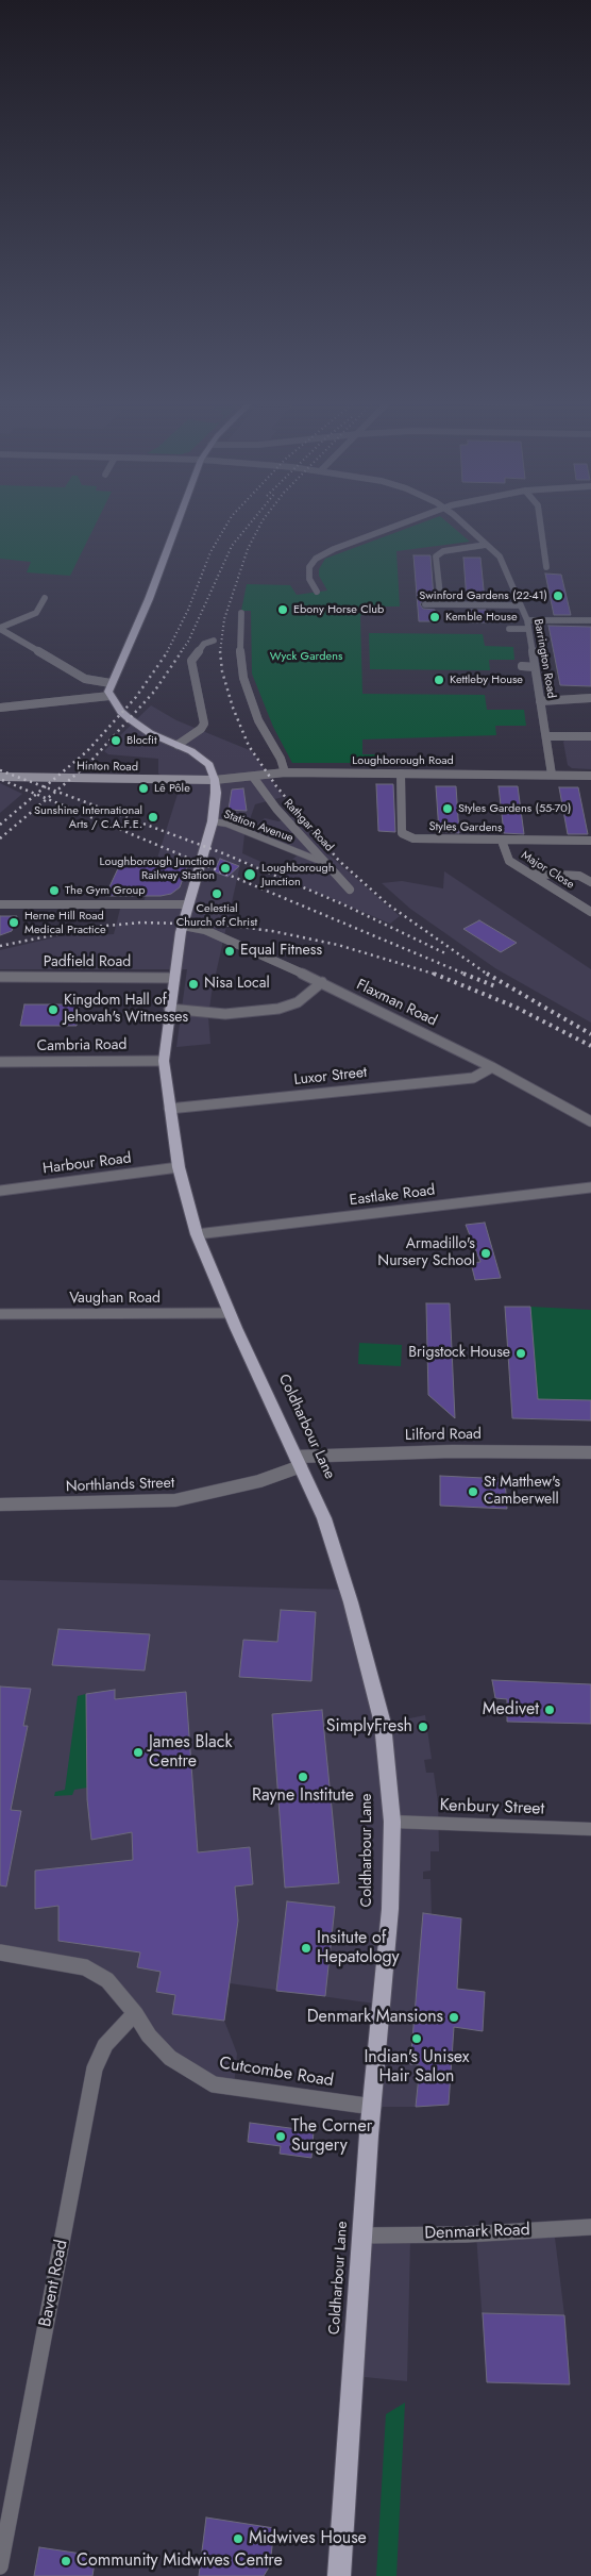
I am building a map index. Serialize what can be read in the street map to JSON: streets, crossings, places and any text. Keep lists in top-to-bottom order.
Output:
{
  "streets": {
    "main road": ["Hinton Road", "Coldharbour Lane"],
    "street": [
      "Barrington Road",
      "Loughborough Road",
      "Rathgar Road",
      "Station Avenue",
      "Styles Gardens",
      "Major Close",
      "Padfield Road",
      "Flaxman Road",
      "Cambria Road",
      "Luxor Street",
      "Harbour Road",
      "Eastlake Road",
      "Vaughan Road",
      "Lilford Road",
      "Northlands Street",
      "Kenbury Street",
      "Cutcombe Road",
      "Denmark Road",
      "Bavent Road"
    ]
  },
  "crossings": [
    ["Barrington Road", "Loughborough Road"],
    ["Loughborough Road", "Hinton Road"],
    ["Loughborough Road", "Rathgar Road"],
    ["Loughborough Road", "Styles Gardens"],
    ["Loughborough Road", "Coldharbour Lane"],
    ["Hinton Road", "Coldharbour Lane"],
    ["Rathgar Road", "Station Avenue"],
    ["Station Avenue", "Coldharbour Lane"],
    ["Styles Gardens", "Major Close"],
    ["Padfield Road", "Coldharbour Lane"],
    ["Flaxman Road", "Luxor Street"],
    ["Flaxman Road", "Coldharbour Lane"],
    ["Cambria Road", "Coldharbour Lane"],
    ["Luxor Street", "Coldharbour Lane"],
    ["Harbour Road", "Coldharbour Lane"],
    ["Eastlake Road", "Coldharbour Lane"],
    ["Vaughan Road", "Coldharbour Lane"],
    ["Coldharbour Lane", "Lilford Road"],
    ["Coldharbour Lane", "Northlands Street"],
    ["Coldharbour Lane", "Kenbury Street"],
    ["Coldharbour Lane", "Cutcombe Road"],
    ["Coldharbour Lane", "Denmark Road"],
    ["Lilford Road", "Northlands Street"],
    ["Cutcombe Road", "Bavent Road"]
  ],
  "parks": ["Wyck Gardens"],
  "places": [
    "Swinford Gardens (22-41)",
    "Ebony Horse Club",
    "Kemble House",
    "Kettleby House",
    "Blocfit",
    "Lê Pôle",
    "Styles Gardens (55-70)",
    "Sunshine International Arts / C.A.F.E.",
    "Loughborough Junction Railway Station",
    "Loughborough Junction",
    "The Gym Group",
    "Celestial Church of Christ",
    "Herne Hill Road Medical Practice",
    "Equal Fitness",
    "Nisa Local",
    "Kingdom Hall of Jehovah's Witnesses",
    "Armadillo's Nursery School",
    "Brigstock House",
    "St Matthew's Camberwell",
    "Medivet",
    "SimplyFresh",
    "James Black Centre",
    "Rayne Institute",
    "Insitute of Hepatology",
    "Denmark Mansions",
    "Indian's Unisex Hair Salon",
    "The Corner Surgery",
    "Midwives House",
    "Community Midwives Centre"
  ]
}
